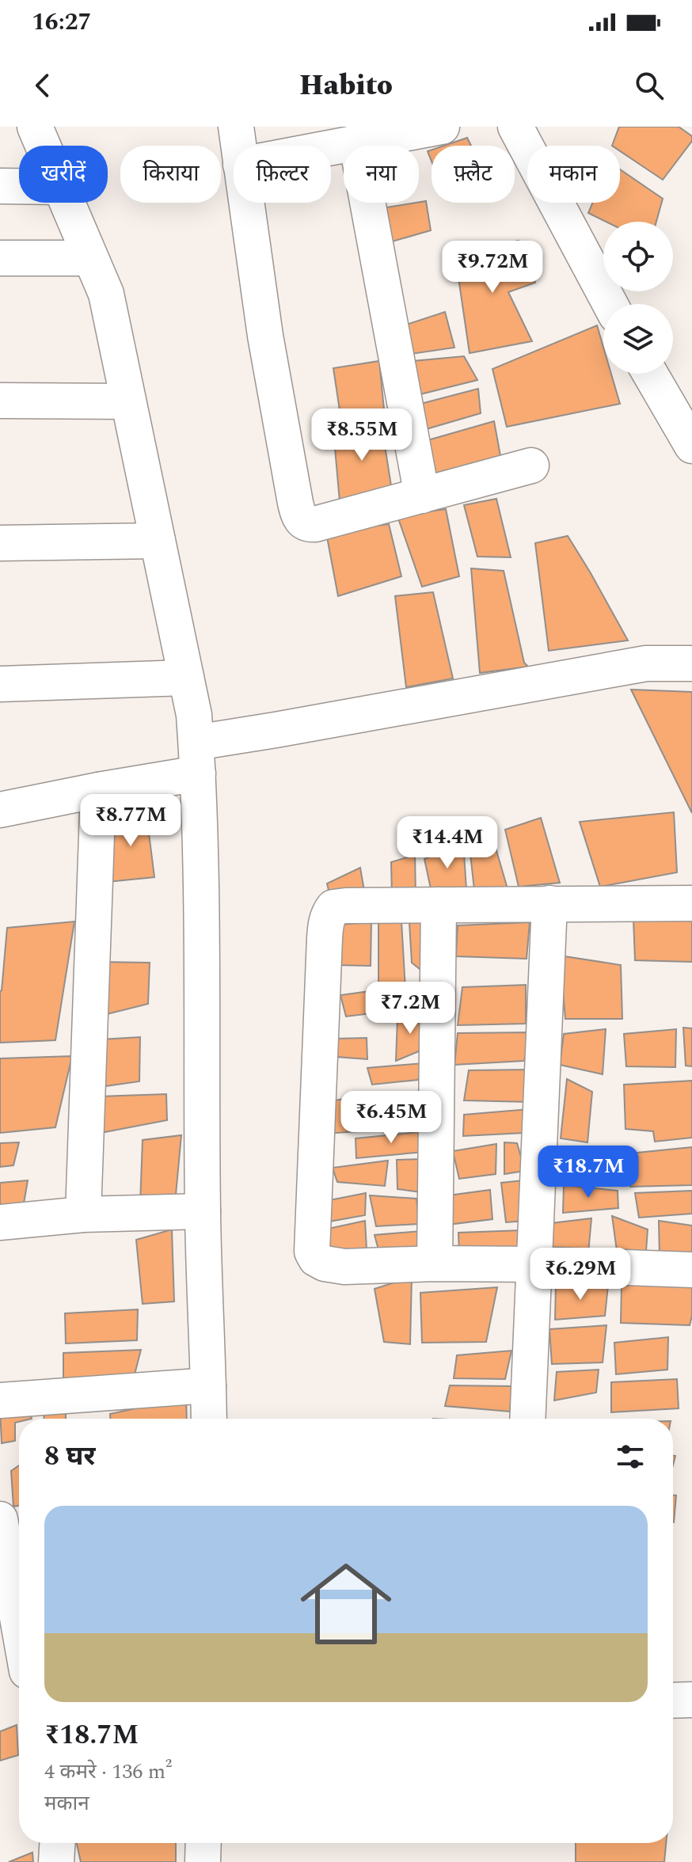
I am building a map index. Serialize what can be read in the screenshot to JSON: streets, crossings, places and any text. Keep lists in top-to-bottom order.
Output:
{
  "page": {
    "status": "16:27",
    "header": "Habito",
    "chip": [
      "खरीदें",
      "किराया",
      "फ़िल्टर",
      "नया",
      "फ़्लैट",
      "मकान"
    ],
    "price": [
      "₹9.72M",
      "₹8.55M",
      "₹8.77M",
      "₹14.4M",
      "₹7.2M",
      "₹6.45M",
      "₹18.7M",
      "₹6.29M"
    ],
    "heading": "8 घर",
    "list": [
      {
        "name": "₹18.7M",
        "note": "4 कमरे · 136 m² · मकान"
      }
    ]
  }
}
